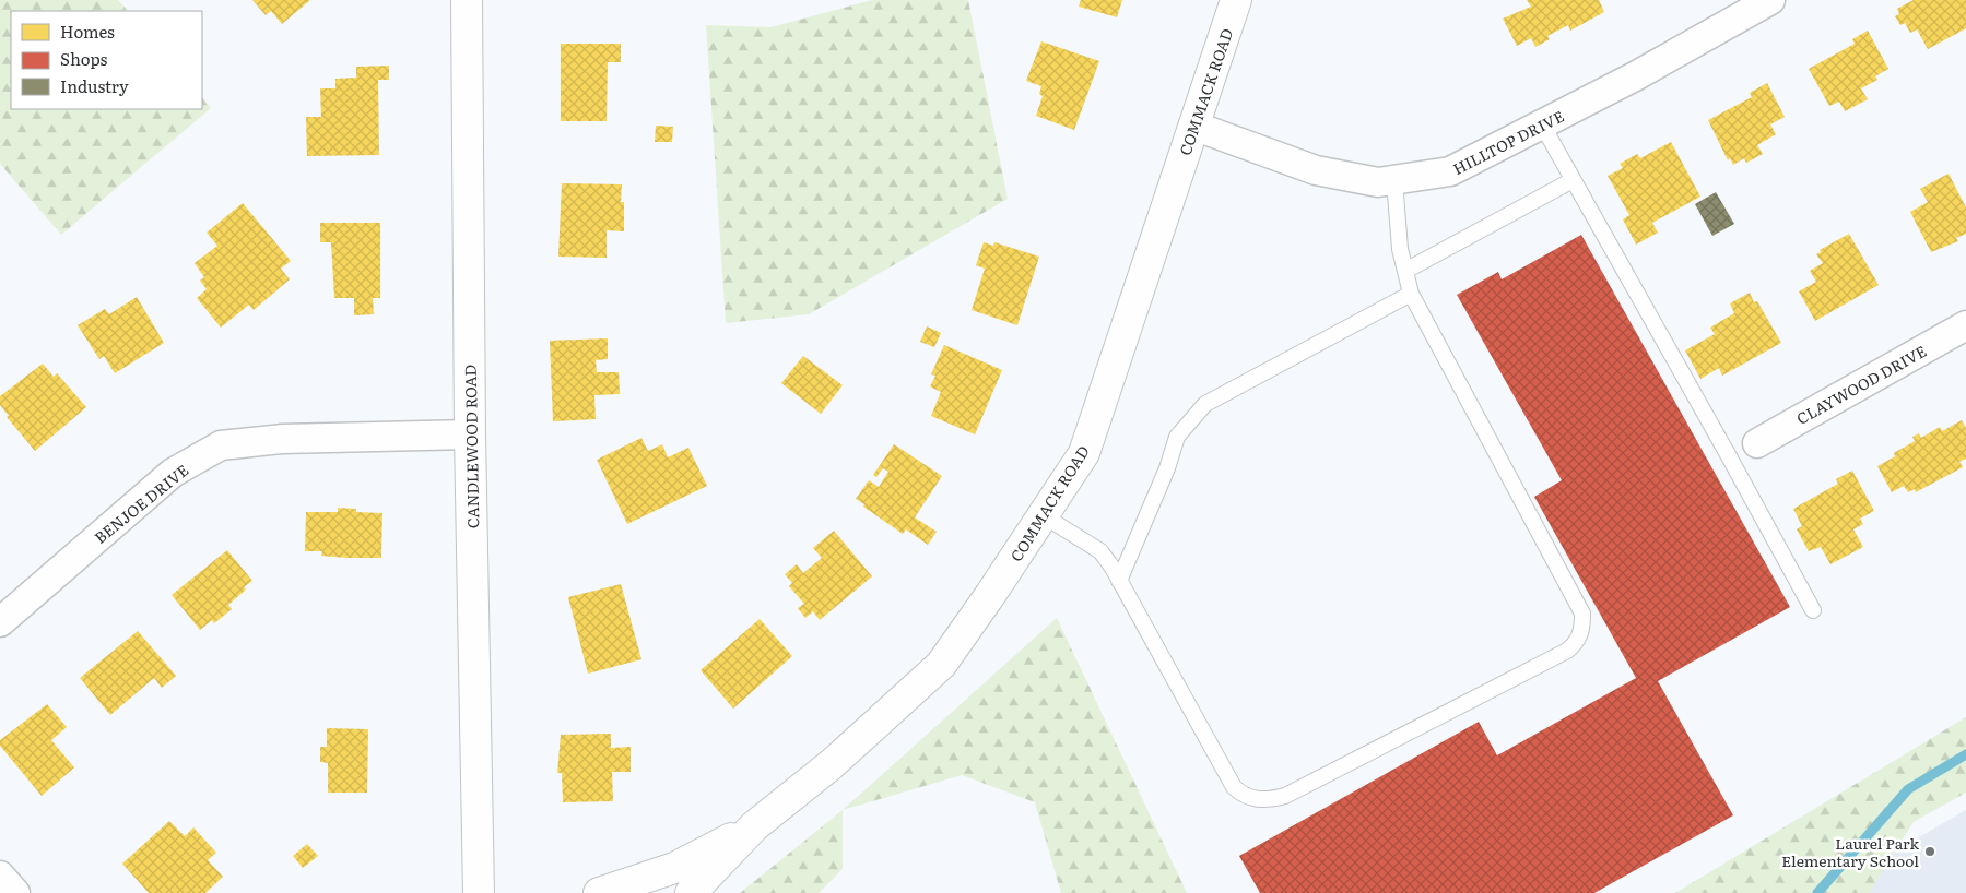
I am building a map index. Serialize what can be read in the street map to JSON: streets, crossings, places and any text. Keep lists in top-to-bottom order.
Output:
{
  "streets": {
    "street": [
      "COMMACK ROAD",
      "HILLTOP DRIVE",
      "CLAYWOOD DRIVE",
      "CANDLEWOOD ROAD",
      "BENJOE DRIVE"
    ]
  },
  "crossings": [
    ["COMMACK ROAD", "HILLTOP DRIVE"],
    ["CANDLEWOOD ROAD", "BENJOE DRIVE"]
  ],
  "places": ["Laurel Park Elementary School"],
  "legend": ["Homes", "Shops", "Industry"]
}
